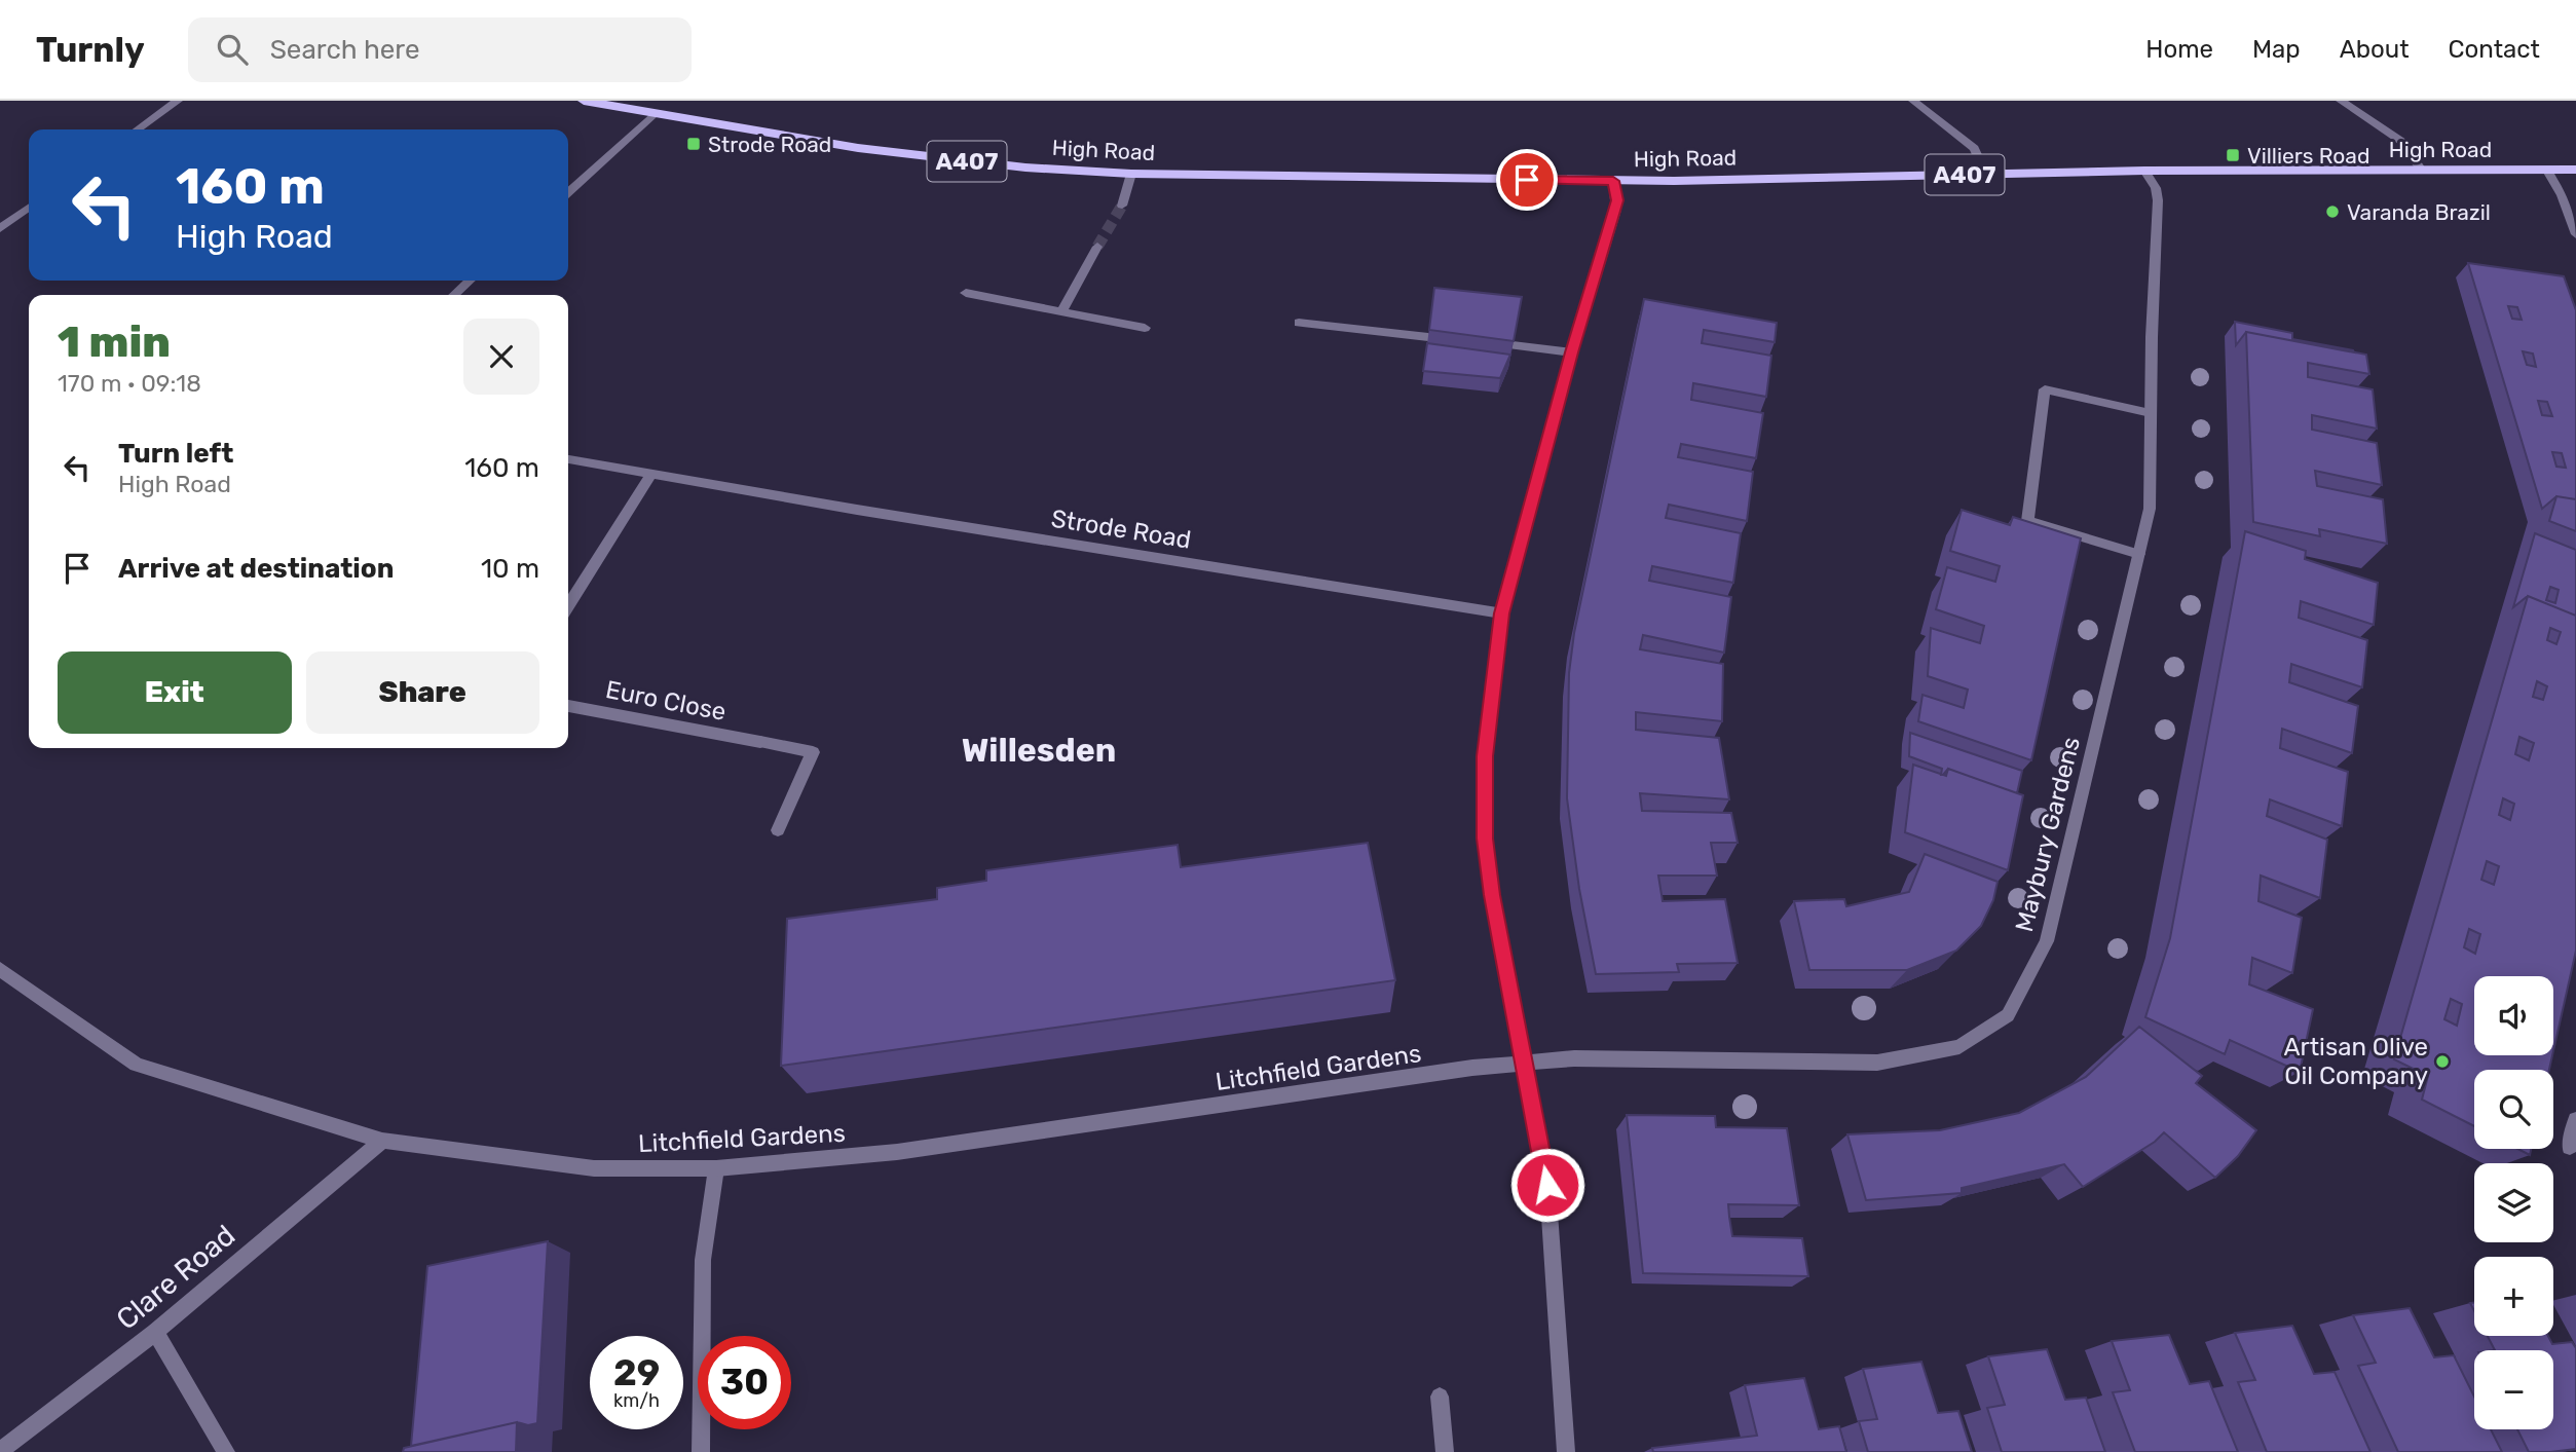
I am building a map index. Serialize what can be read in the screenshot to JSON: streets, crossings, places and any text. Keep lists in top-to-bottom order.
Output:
{
  "streets": {
    "main road": ["High Road", "A407"],
    "street": [
      "Strode Road",
      "Euro Close",
      "Maybury Gardens",
      "Litchfield Gardens",
      "Clare Road"
    ]
  },
  "crossings": [
    ["High Road", "Maybury Gardens"],
    ["Maybury Gardens", "Litchfield Gardens"],
    ["Litchfield Gardens", "Clare Road"]
  ],
  "districts": ["Willesden"],
  "places": {
    "transit": ["Strode Road", "Villiers Road"],
    "other": ["Varanda Brazil", "Artisan Olive Oil Company"]
  },
  "page": {
    "header": "Turnly",
    "search": "Search here",
    "nav": [
      "Home",
      "Map",
      "About",
      "Contact"
    ],
    "turn": ["160 m", "High Road"],
    "heading": ["1 min", "170 m · 09:18"],
    "list": [
      {
        "name": "Turn left",
        "note": "High Road",
        "value": "160 m"
      },
      {
        "name": "Arrive at destination",
        "value": "10 m"
      }
    ],
    "buttons": ["Exit", "Share"],
    "map_buttons": ["+", "−"],
    "speed": "29 km/h",
    "limit": "30"
  }
}
